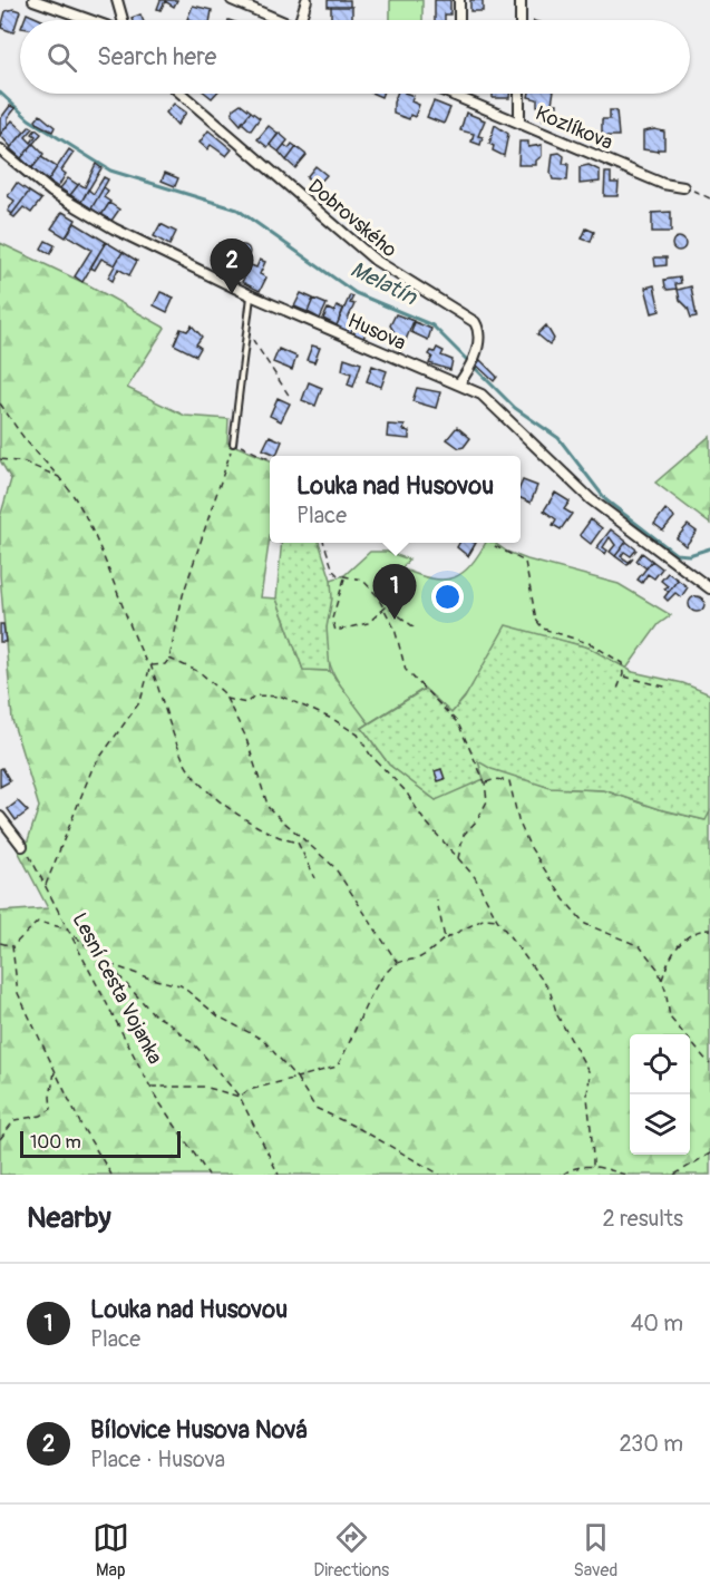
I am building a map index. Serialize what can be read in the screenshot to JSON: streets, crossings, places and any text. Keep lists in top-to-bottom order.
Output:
{
  "streets": {
    "street": ["Kozlíkova", "Dobrovského", "Husova"],
    "path": ["Lesní cesta Vojanka"]
  },
  "crossings": [
    ["Dobrovského", "Husova"]
  ],
  "water": ["Melatín"],
  "scale_bar": "100 m",
  "page": {
    "search": "Search here",
    "pins": ["2", "1"],
    "popup": ["Louka nad Husovou", "Place"],
    "scale": "100 m",
    "heading": ["Nearby", "2 results"],
    "list": [
      {
        "mark": "1",
        "name": "Louka nad Husovou",
        "note": "Place",
        "value": "40 m"
      },
      {
        "mark": "2",
        "name": "Bílovice Husova Nová",
        "note": "Place · Husova",
        "value": "230 m"
      }
    ],
    "nav": ["Map", "Directions", "Saved"]
  }
}
